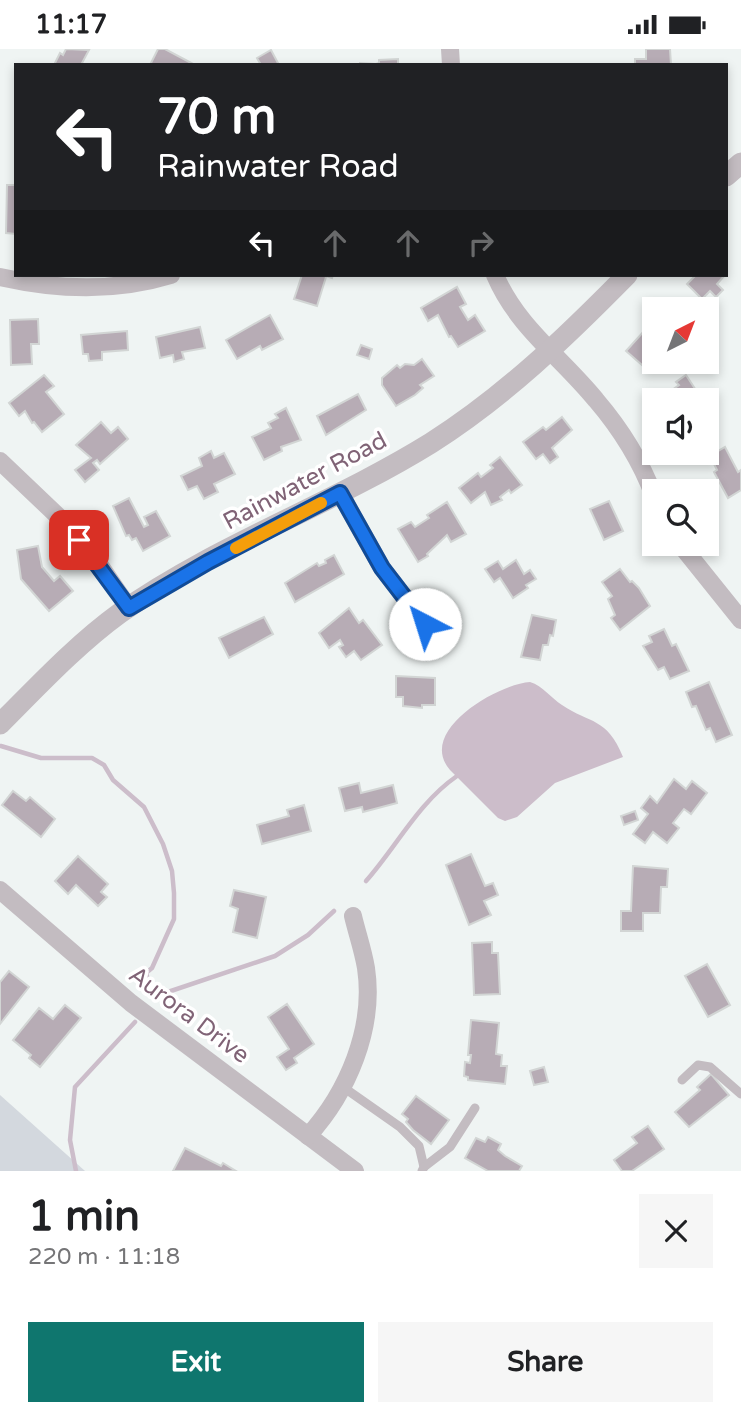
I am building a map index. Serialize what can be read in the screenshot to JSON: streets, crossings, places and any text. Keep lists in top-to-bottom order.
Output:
{
  "streets": {
    "street": ["Rainwater Road", "Aurora Drive"]
  },
  "north": "top right",
  "page": {
    "status": "11:17",
    "turn": ["70 m", "Rainwater Road"],
    "heading": ["1 min", "220 m · 11:18"],
    "buttons": ["Exit", "Share"]
  }
}
